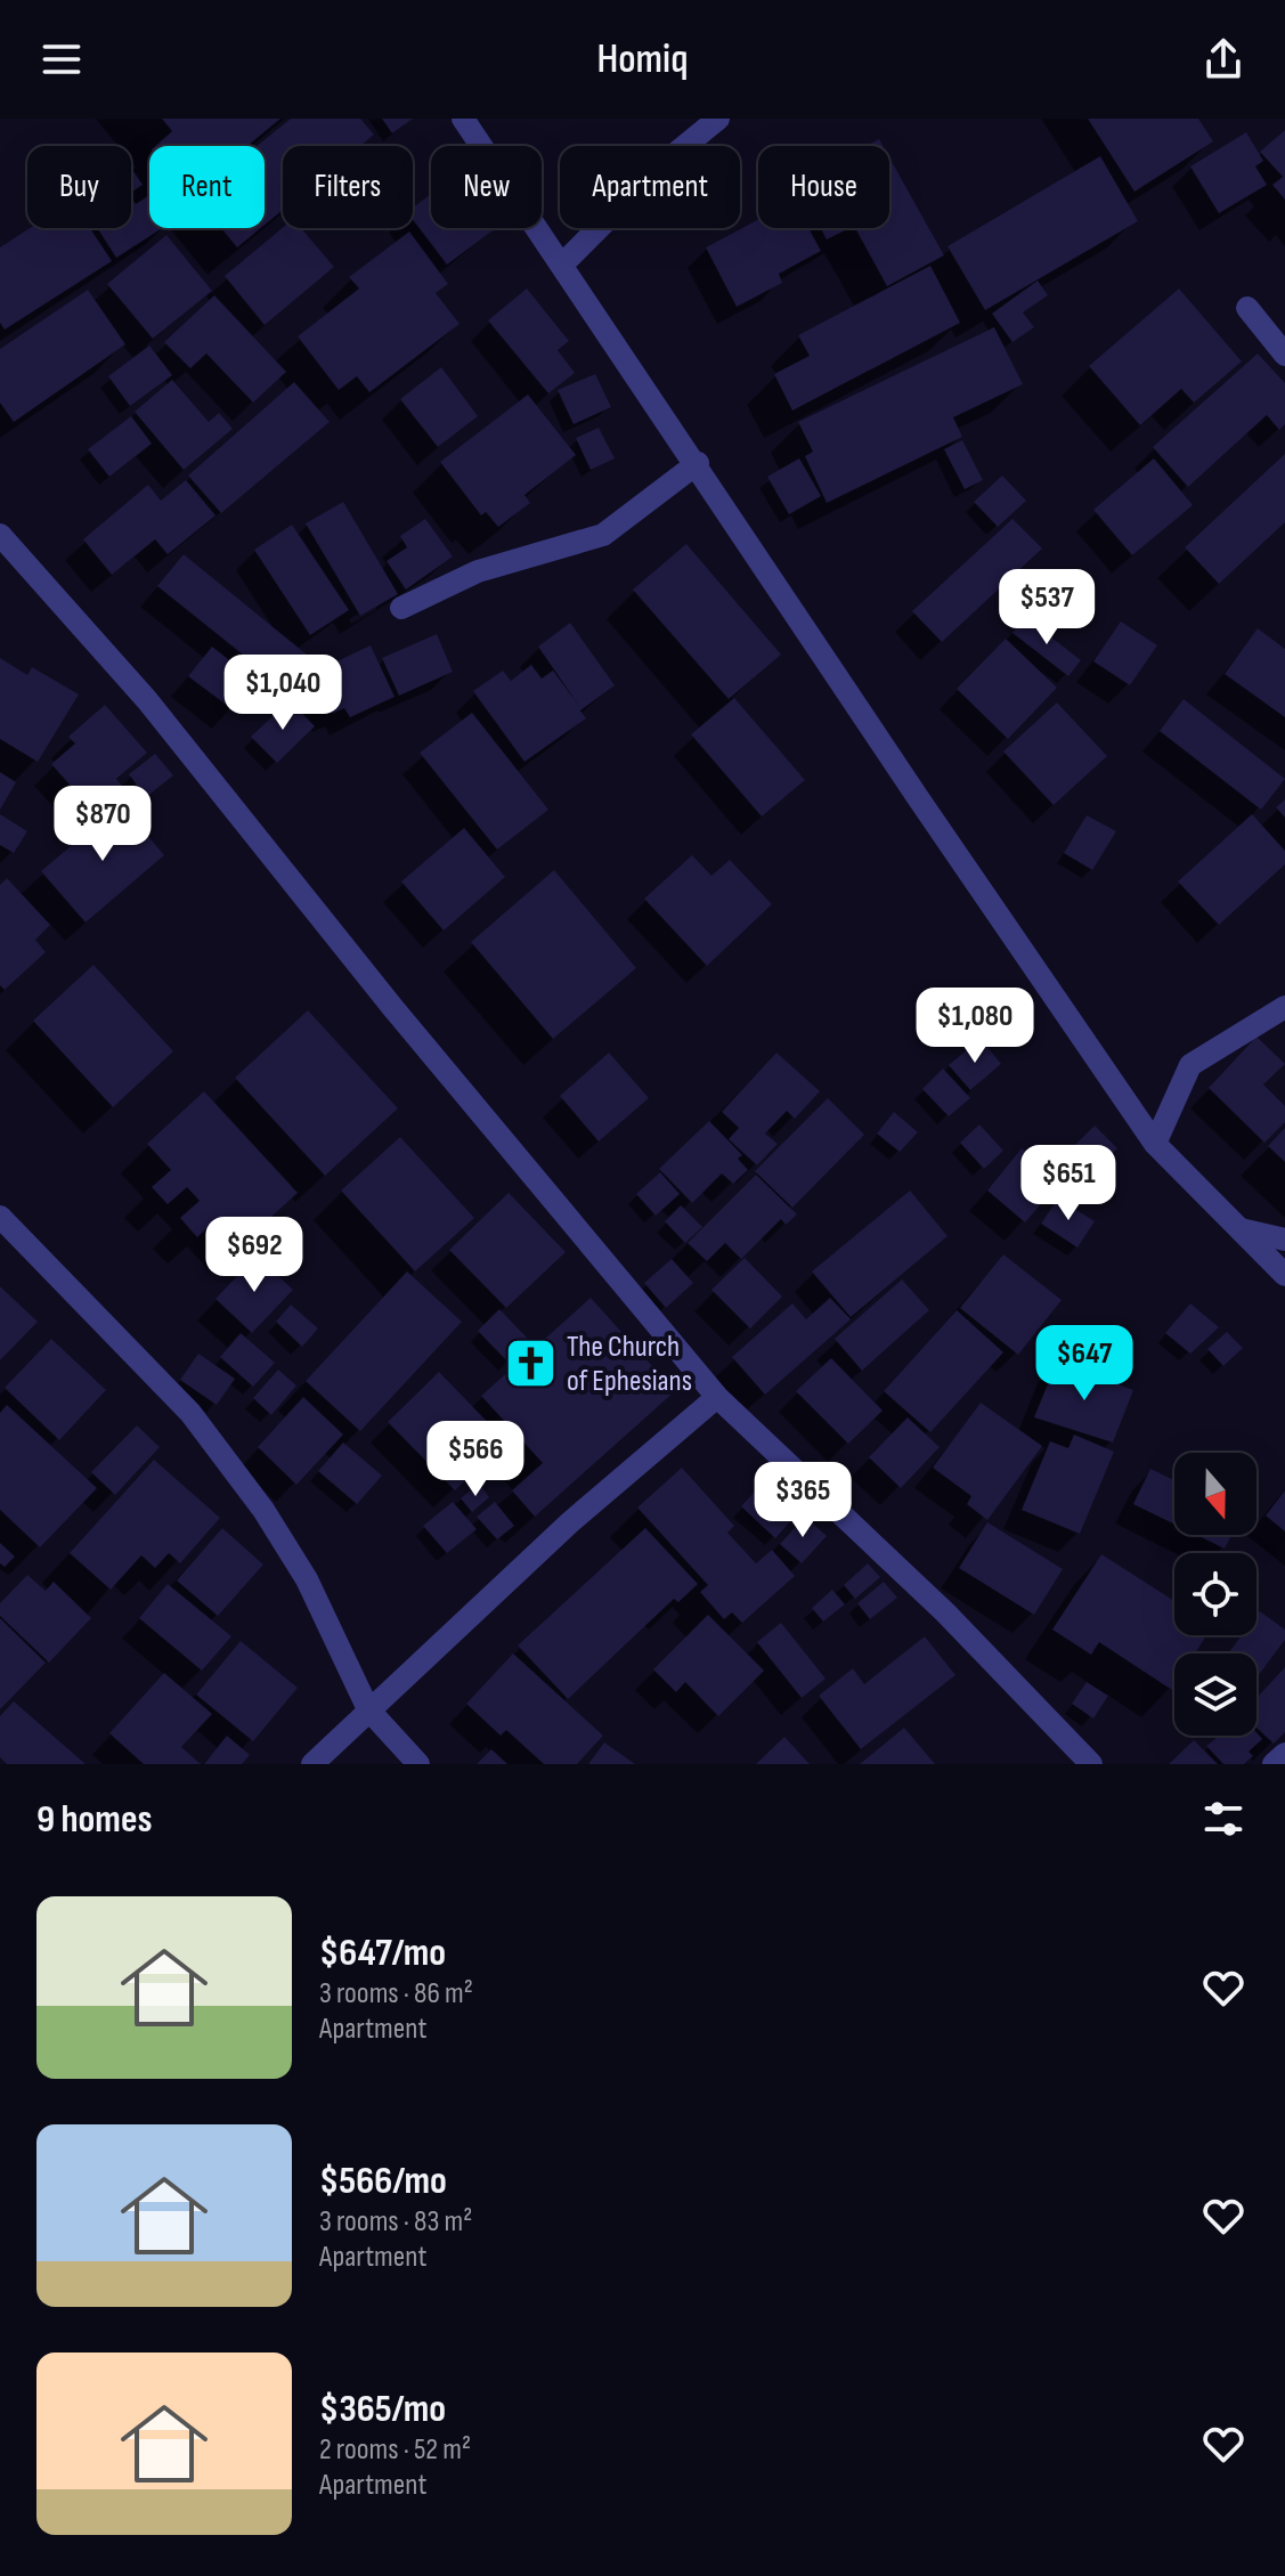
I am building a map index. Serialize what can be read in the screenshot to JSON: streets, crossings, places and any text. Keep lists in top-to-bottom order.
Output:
{
  "places": {
    "church": ["The Church of Ephesians"]
  },
  "north": "bottom",
  "page": {
    "header": "Homiq",
    "chip": [
      "Buy",
      "Rent",
      "Filters",
      "New",
      "Apartment",
      "House"
    ],
    "price": [
      "$537",
      "$1,040",
      "$870",
      "$1,080",
      "$651",
      "$692",
      "$647",
      "$566",
      "$365"
    ],
    "heading": "9 homes",
    "list": [
      {
        "name": "$647/mo",
        "note": "3 rooms · 86 m² · Apartment"
      },
      {
        "name": "$566/mo",
        "note": "3 rooms · 83 m² · Apartment"
      },
      {
        "name": "$365/mo",
        "note": "2 rooms · 52 m² · Apartment"
      }
    ]
  }
}
